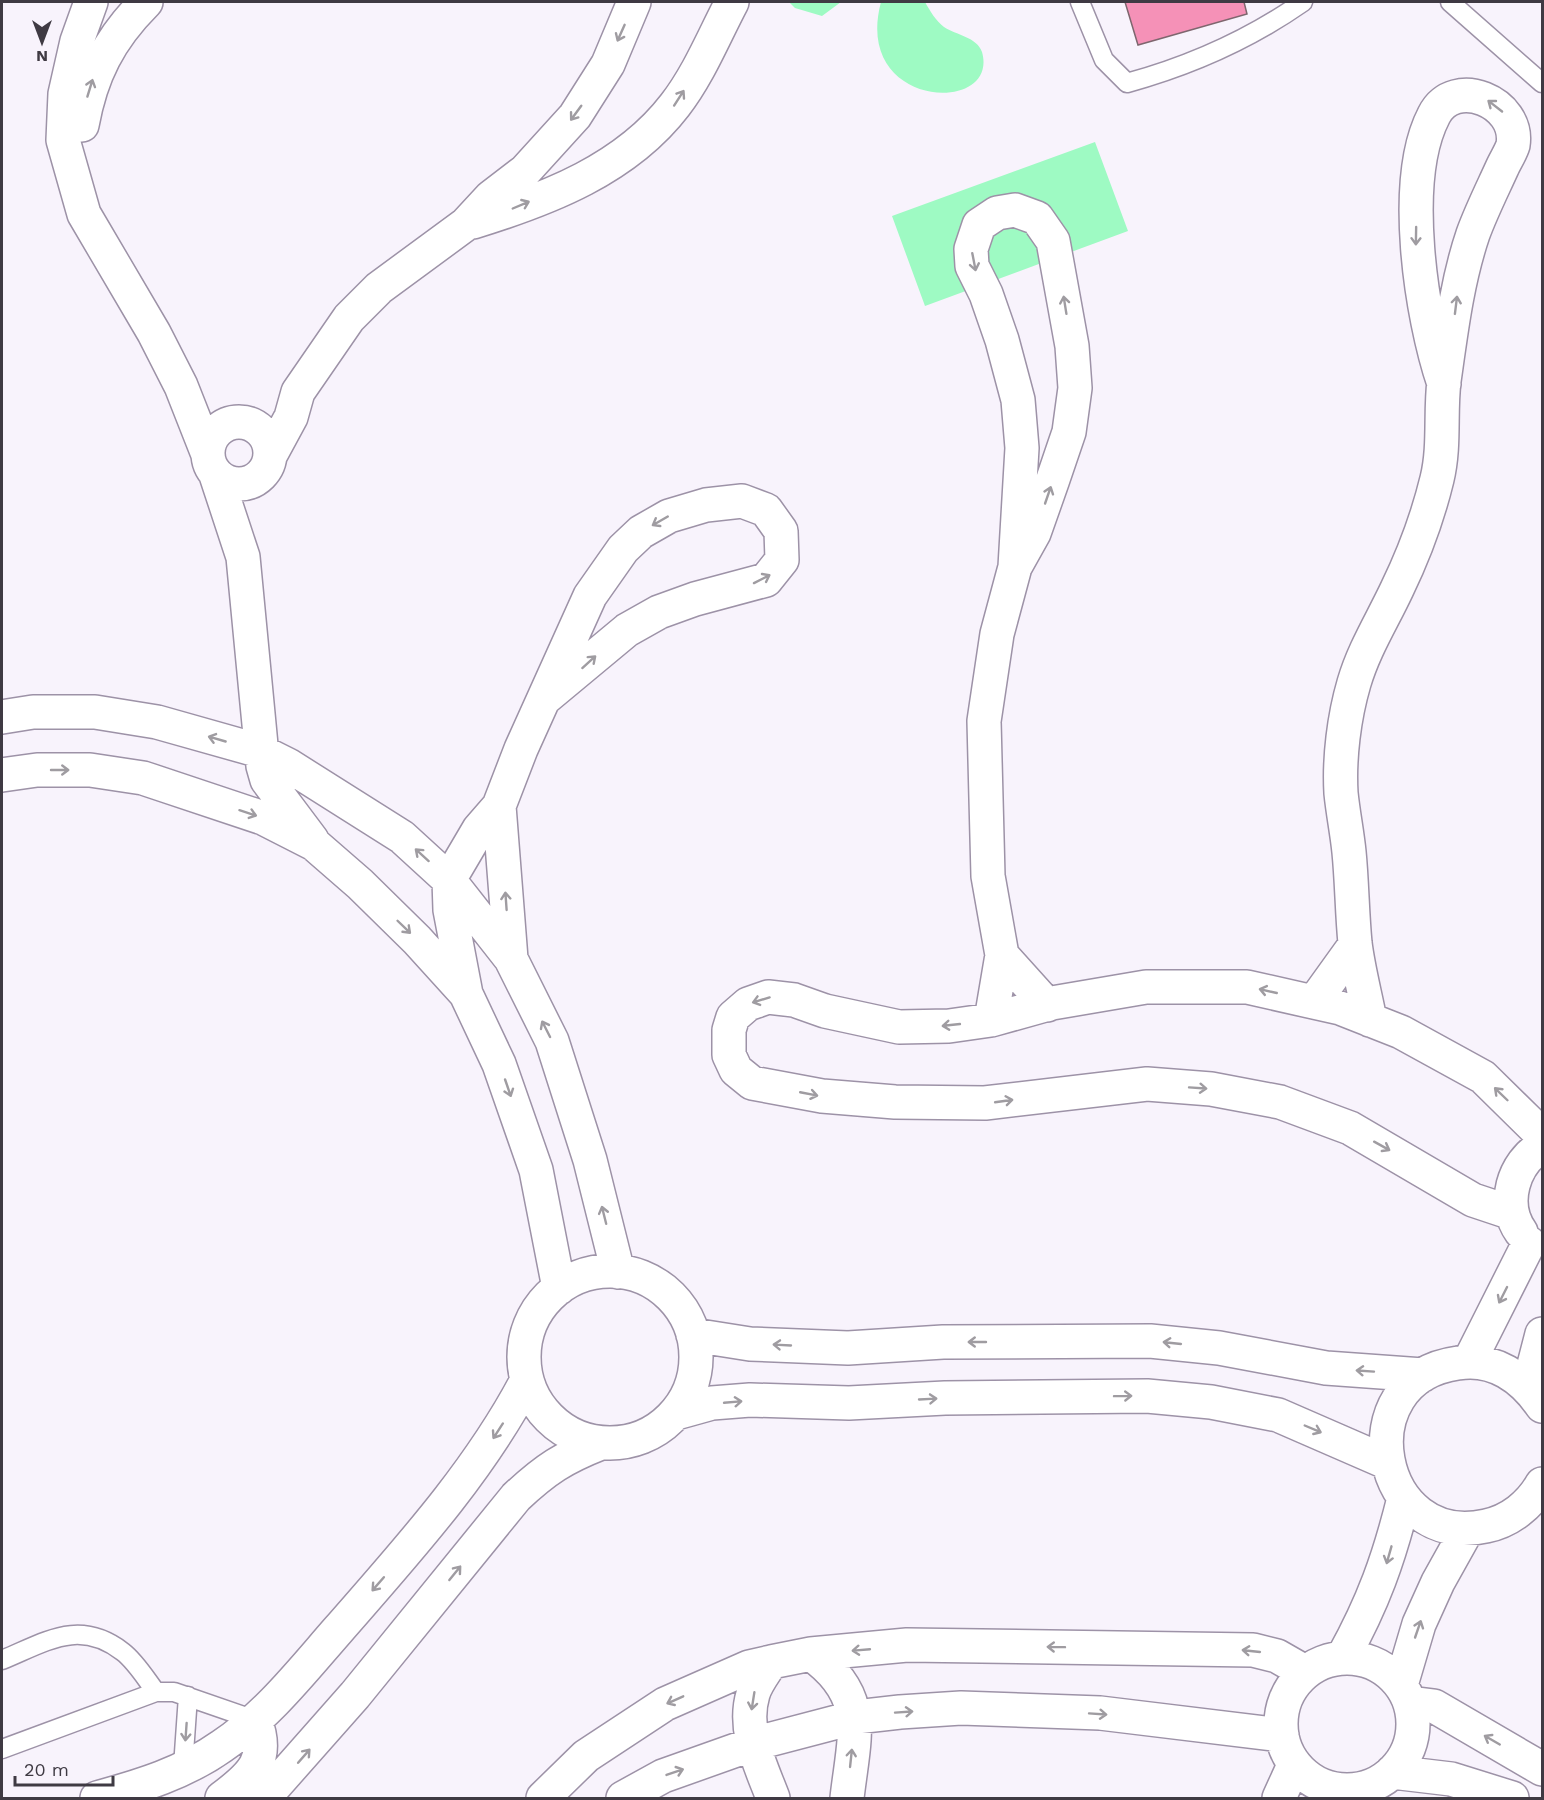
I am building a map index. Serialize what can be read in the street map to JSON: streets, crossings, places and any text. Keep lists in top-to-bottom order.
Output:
{
  "scale_bar": "20 m",
  "north": "bottom"
}
